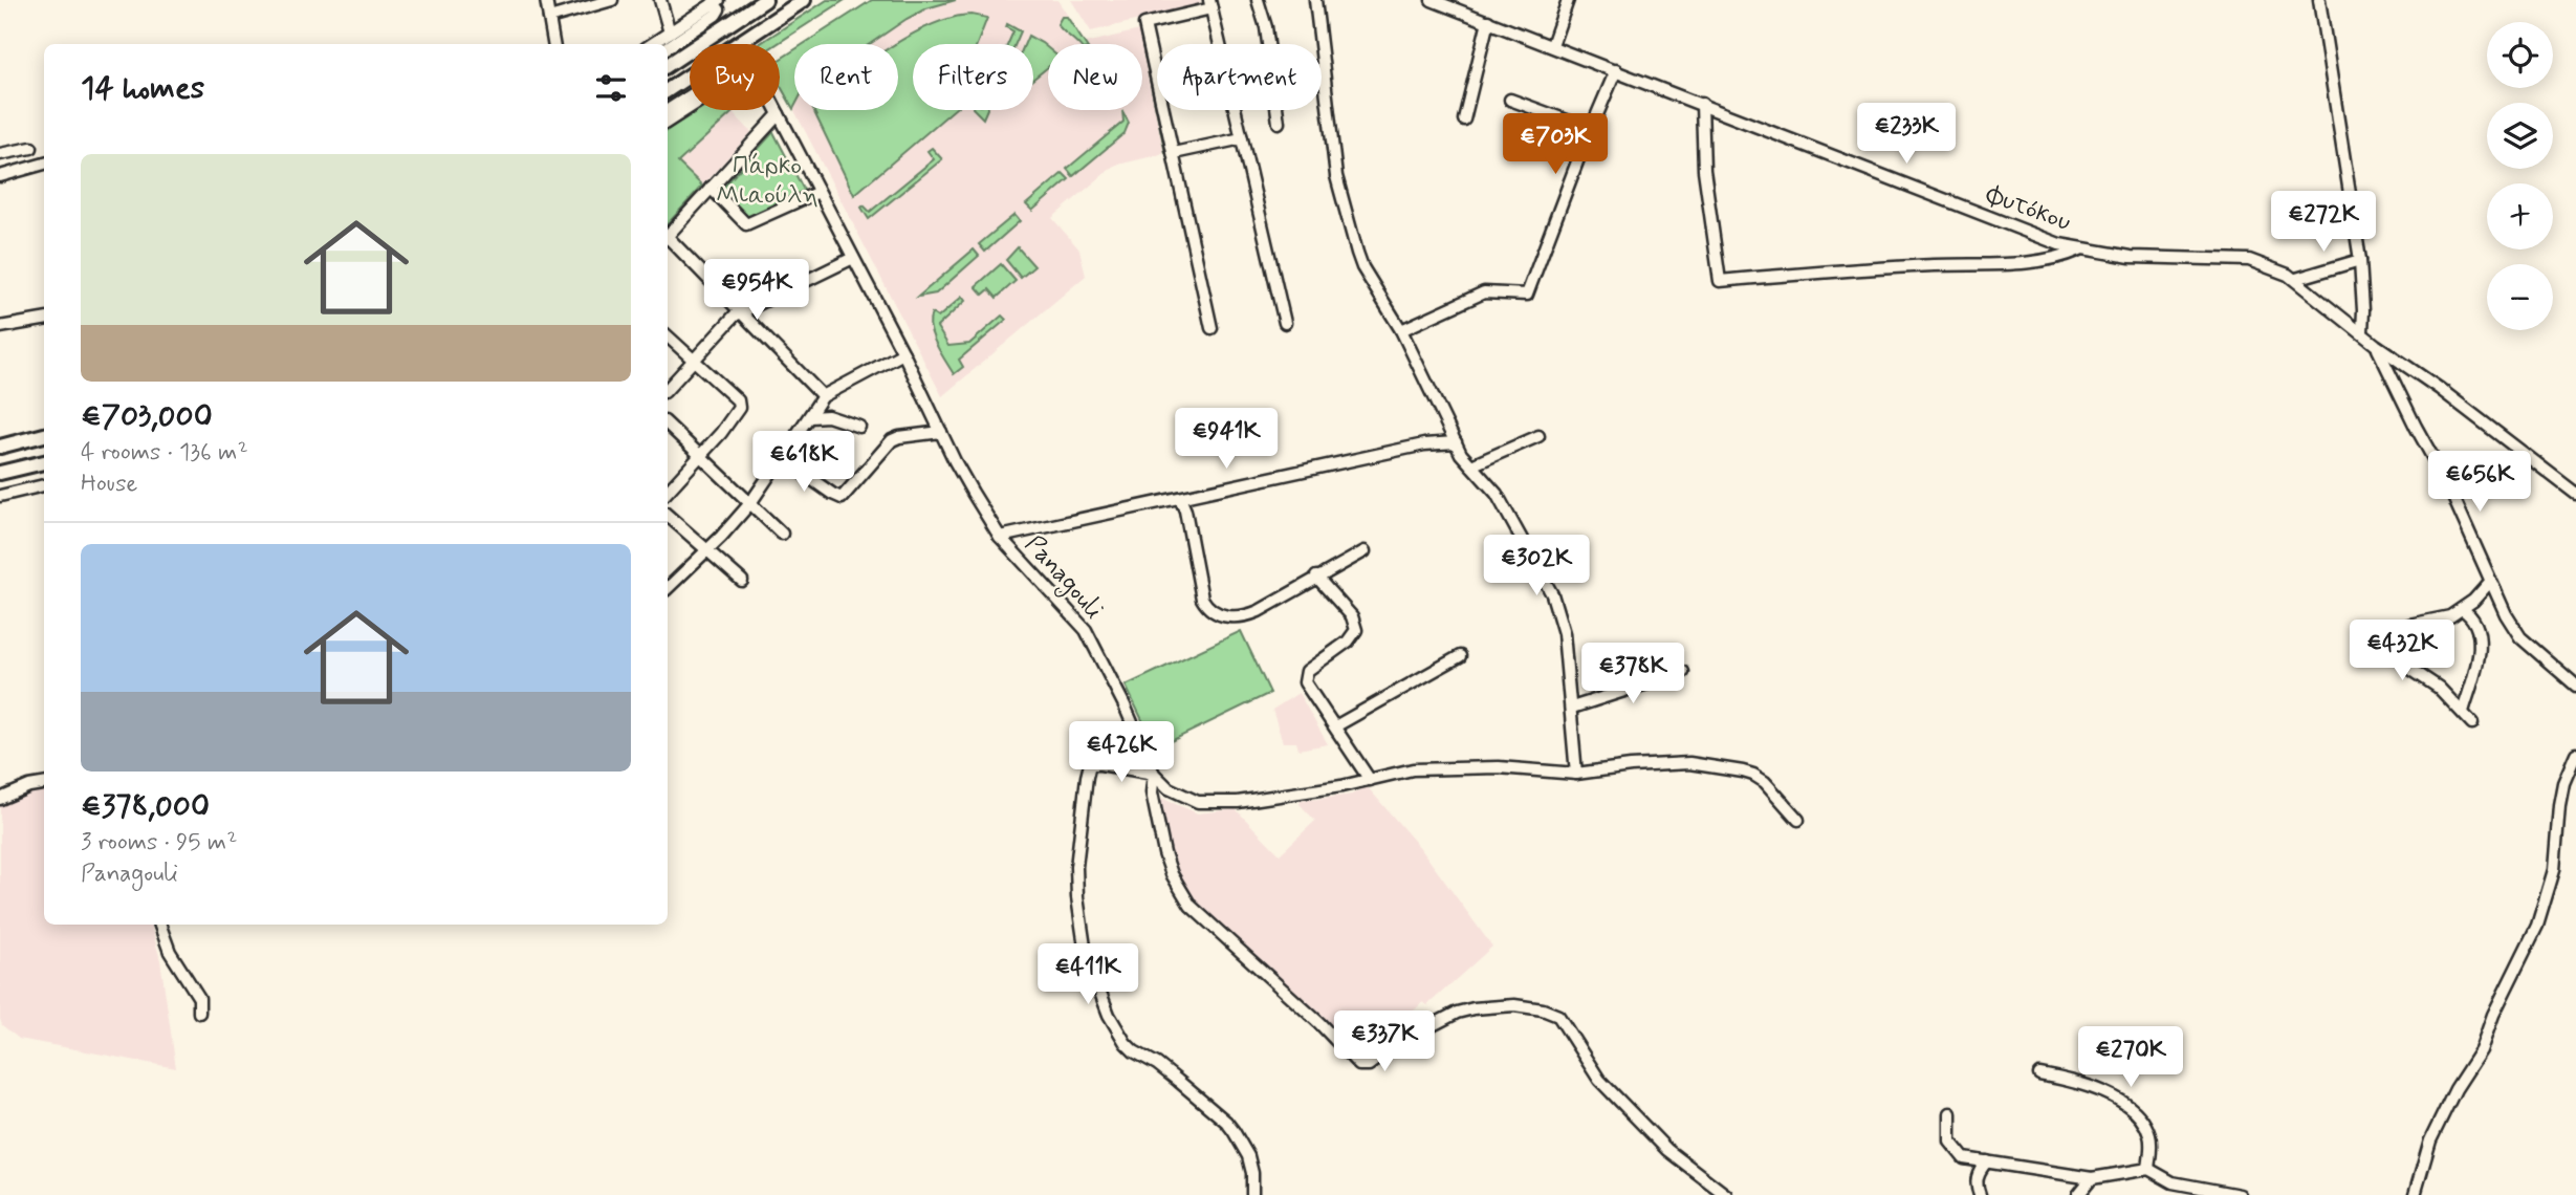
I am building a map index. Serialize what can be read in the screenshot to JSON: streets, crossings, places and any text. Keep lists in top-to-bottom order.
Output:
{
  "streets": {
    "street": ["Φυτόκου", "Panagouli"]
  },
  "parks": ["Πάρκο Μιαούλη"],
  "page": {
    "map_buttons": ["+", "−"],
    "chip": [
      "Buy",
      "Rent",
      "Filters",
      "New",
      "Apartment"
    ],
    "heading": "14 homes",
    "price": [
      "€233K",
      "€703K",
      "€272K",
      "€954K",
      "€941K",
      "€618K",
      "€656K",
      "€302K",
      "€432K",
      "€378K",
      "€426K",
      "€411K",
      "€337K",
      "€270K"
    ],
    "list": [
      {
        "name": "€703,000",
        "note": "4 rooms · 136 m² · House"
      },
      {
        "name": "€378,000",
        "note": "3 rooms · 95 m² · Panagouli"
      }
    ]
  }
}
